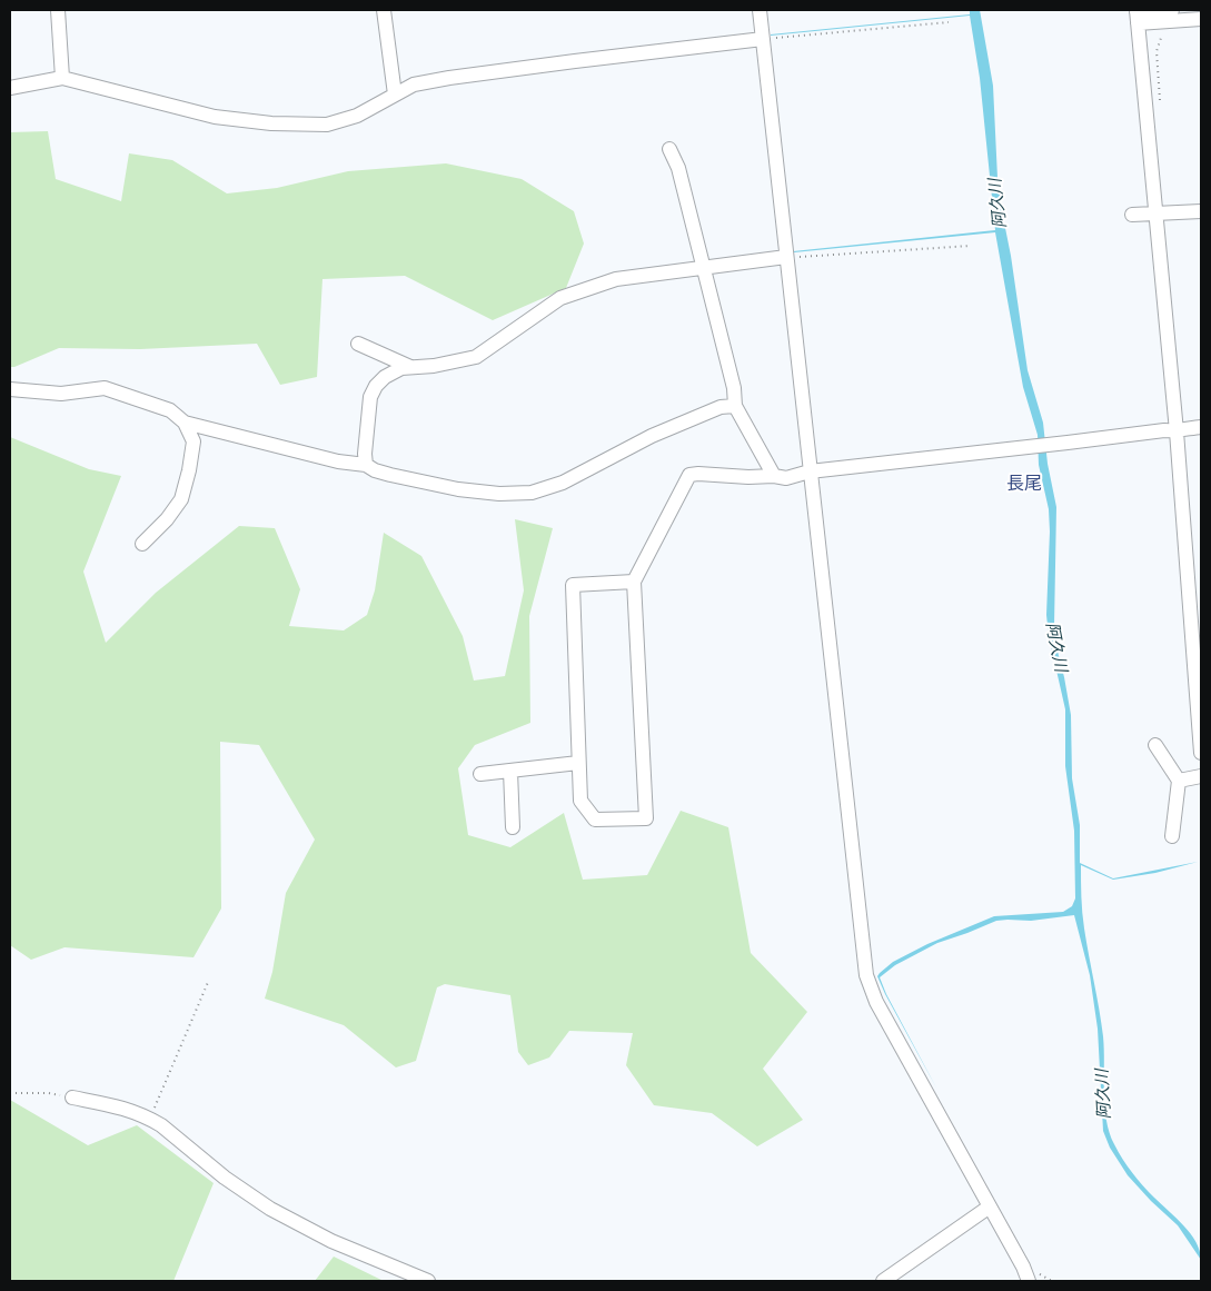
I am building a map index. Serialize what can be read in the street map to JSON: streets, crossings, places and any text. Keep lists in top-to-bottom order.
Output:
{
  "districts": ["長尾"],
  "water": ["阿久川"]
}
